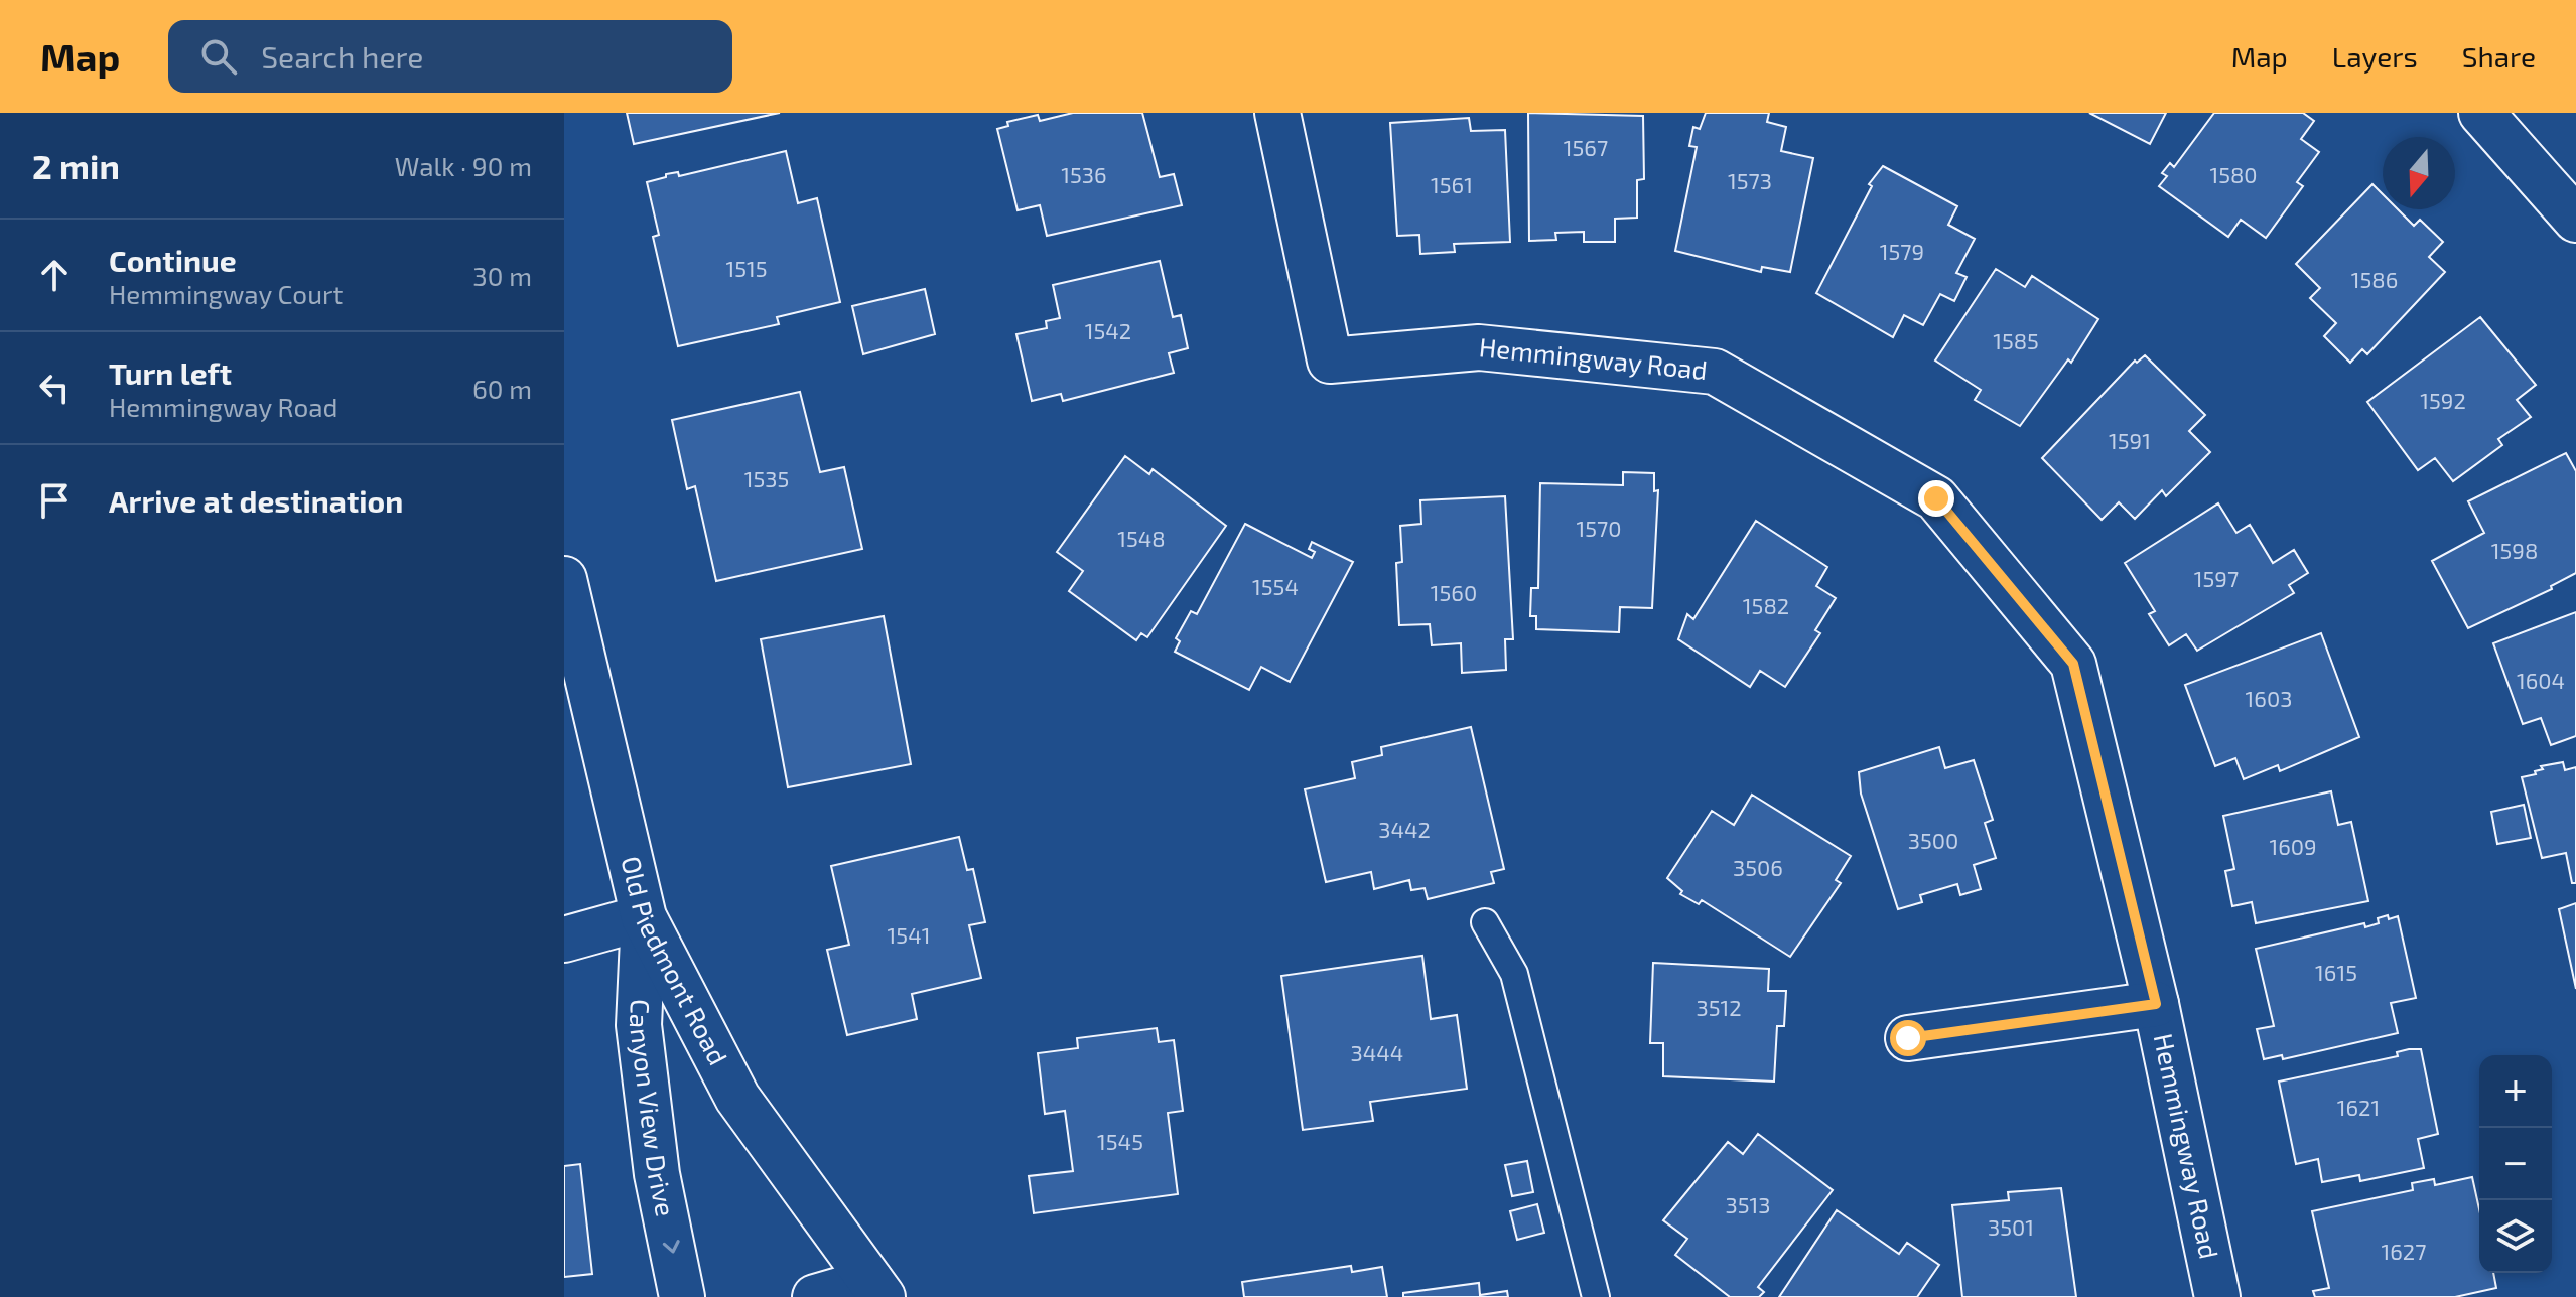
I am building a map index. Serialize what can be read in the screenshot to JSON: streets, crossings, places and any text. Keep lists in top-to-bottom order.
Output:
{
  "streets": {
    "street": ["Hemmingway Road", "Old Piedmont Road", "Canyon View Drive"]
  },
  "crossings": [
    ["Old Piedmont Road", "Canyon View Drive"]
  ],
  "one_way": ["Canyon View Drive"],
  "house_numbers": [
    "1567",
    "1536",
    "1580",
    "1573",
    "1561",
    "1579",
    "1515",
    "1586",
    "1542",
    "1585",
    "1592",
    "1591",
    "1535",
    "1570",
    "1548",
    "1598",
    "1597",
    "1554",
    "1560",
    "1582",
    "1604",
    "1603",
    "3442",
    "3500",
    "1609",
    "3506",
    "1541",
    "1615",
    "3512",
    "3444",
    "1621",
    "1545",
    "3513",
    "3501",
    "1627"
  ],
  "north": "bottom",
  "page": {
    "header": "Map",
    "search": "Search here",
    "nav": ["Map", "Layers", "Share"],
    "heading": ["2 min", "Walk · 90 m"],
    "list": [
      ["Continue", "Hemmingway Court", "30 m"],
      ["Turn left", "Hemmingway Road", "60 m"],
      "Arrive at destination"
    ],
    "map_buttons": ["+", "−"]
  }
}
